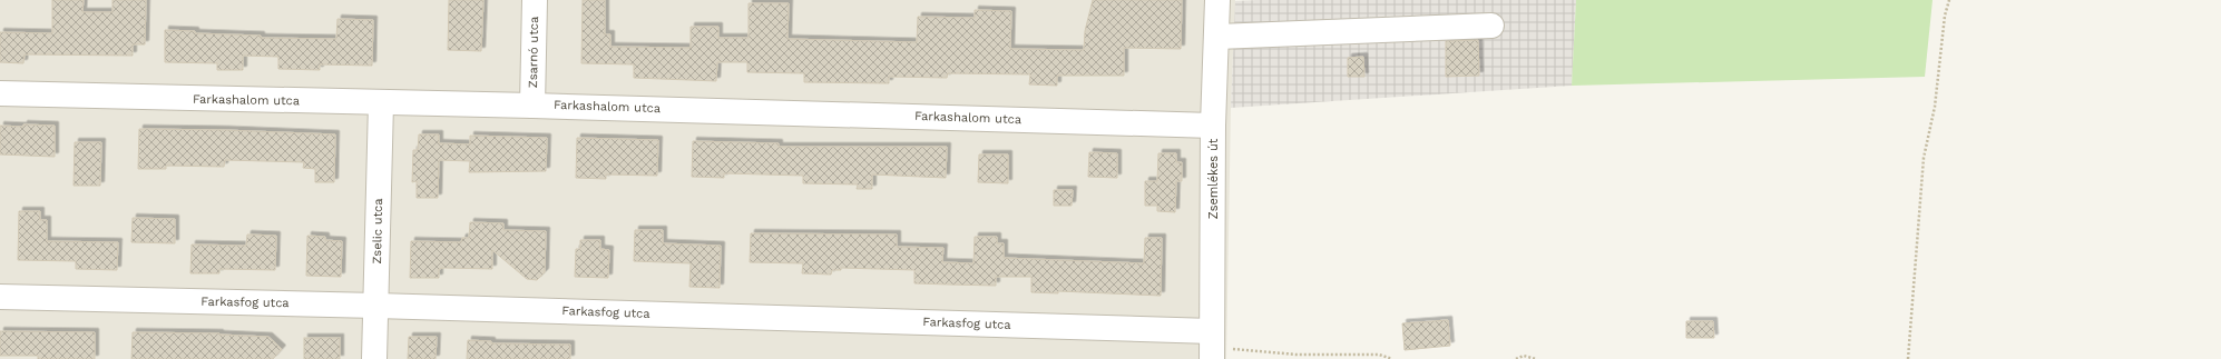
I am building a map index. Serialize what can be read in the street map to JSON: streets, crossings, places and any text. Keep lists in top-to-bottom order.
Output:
{
  "streets": {
    "street": [
      "Zsarnó utca",
      "Farkashalom utca",
      "Zsemlékes út",
      "Zselic utca",
      "Farkasfog utca"
    ]
  },
  "crossings": [
    ["Zsarnó utca", "Farkashalom utca"],
    ["Farkashalom utca", "Zsemlékes út"],
    ["Farkashalom utca", "Zselic utca"],
    ["Zsemlékes út", "Farkasfog utca"],
    ["Zselic utca", "Farkasfog utca"]
  ]
}
